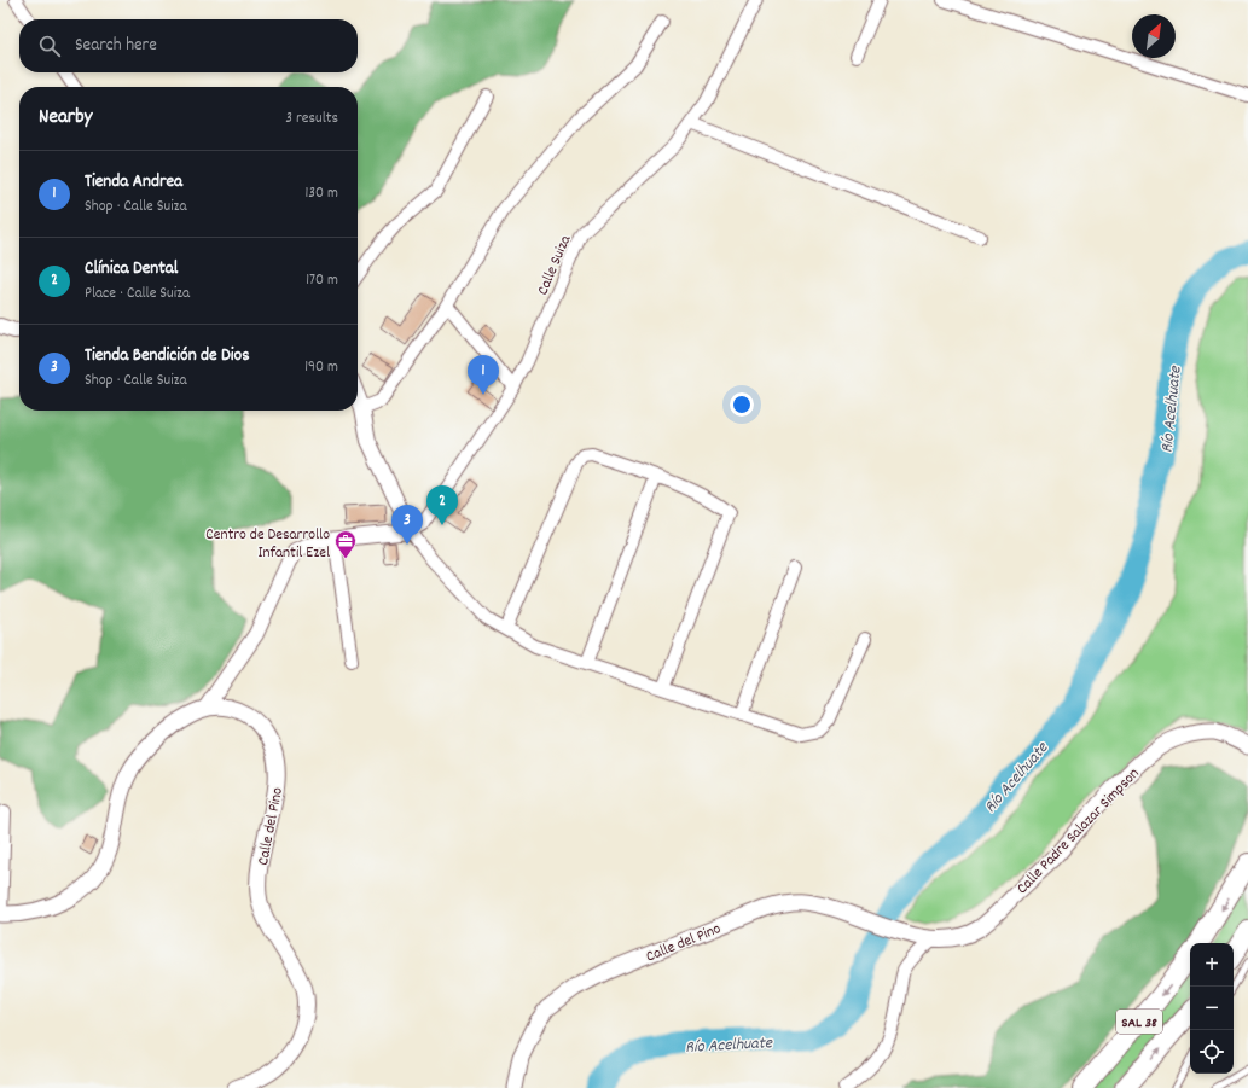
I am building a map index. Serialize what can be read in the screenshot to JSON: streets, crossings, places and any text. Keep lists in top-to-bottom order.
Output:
{
  "streets": {
    "highway": ["SAL 38"],
    "main road": ["Calle del Pino", "Calle Padre Salazar Simpson"],
    "street": ["Calle Suiza"]
  },
  "crossings": [
    ["Calle del Pino", "Calle Padre Salazar Simpson"]
  ],
  "water": ["Río Acelhuate"],
  "places": {
    "office": ["Centro de Desarrollo Infantil Ezel"]
  },
  "north": "top right",
  "page": {
    "search": "Search here",
    "heading": ["Nearby", "3 results"],
    "list": [
      {
        "mark": "1",
        "name": "Tienda Andrea",
        "note": "Shop · Calle Suiza",
        "value": "130 m"
      },
      {
        "mark": "2",
        "name": "Clínica Dental",
        "note": "Place · Calle Suiza",
        "value": "170 m"
      },
      {
        "mark": "3",
        "name": "Tienda Bendición de Dios",
        "note": "Shop · Calle Suiza",
        "value": "190 m"
      }
    ],
    "pins": ["1", "2", "3"],
    "map_buttons": ["+", "−"]
  }
}
